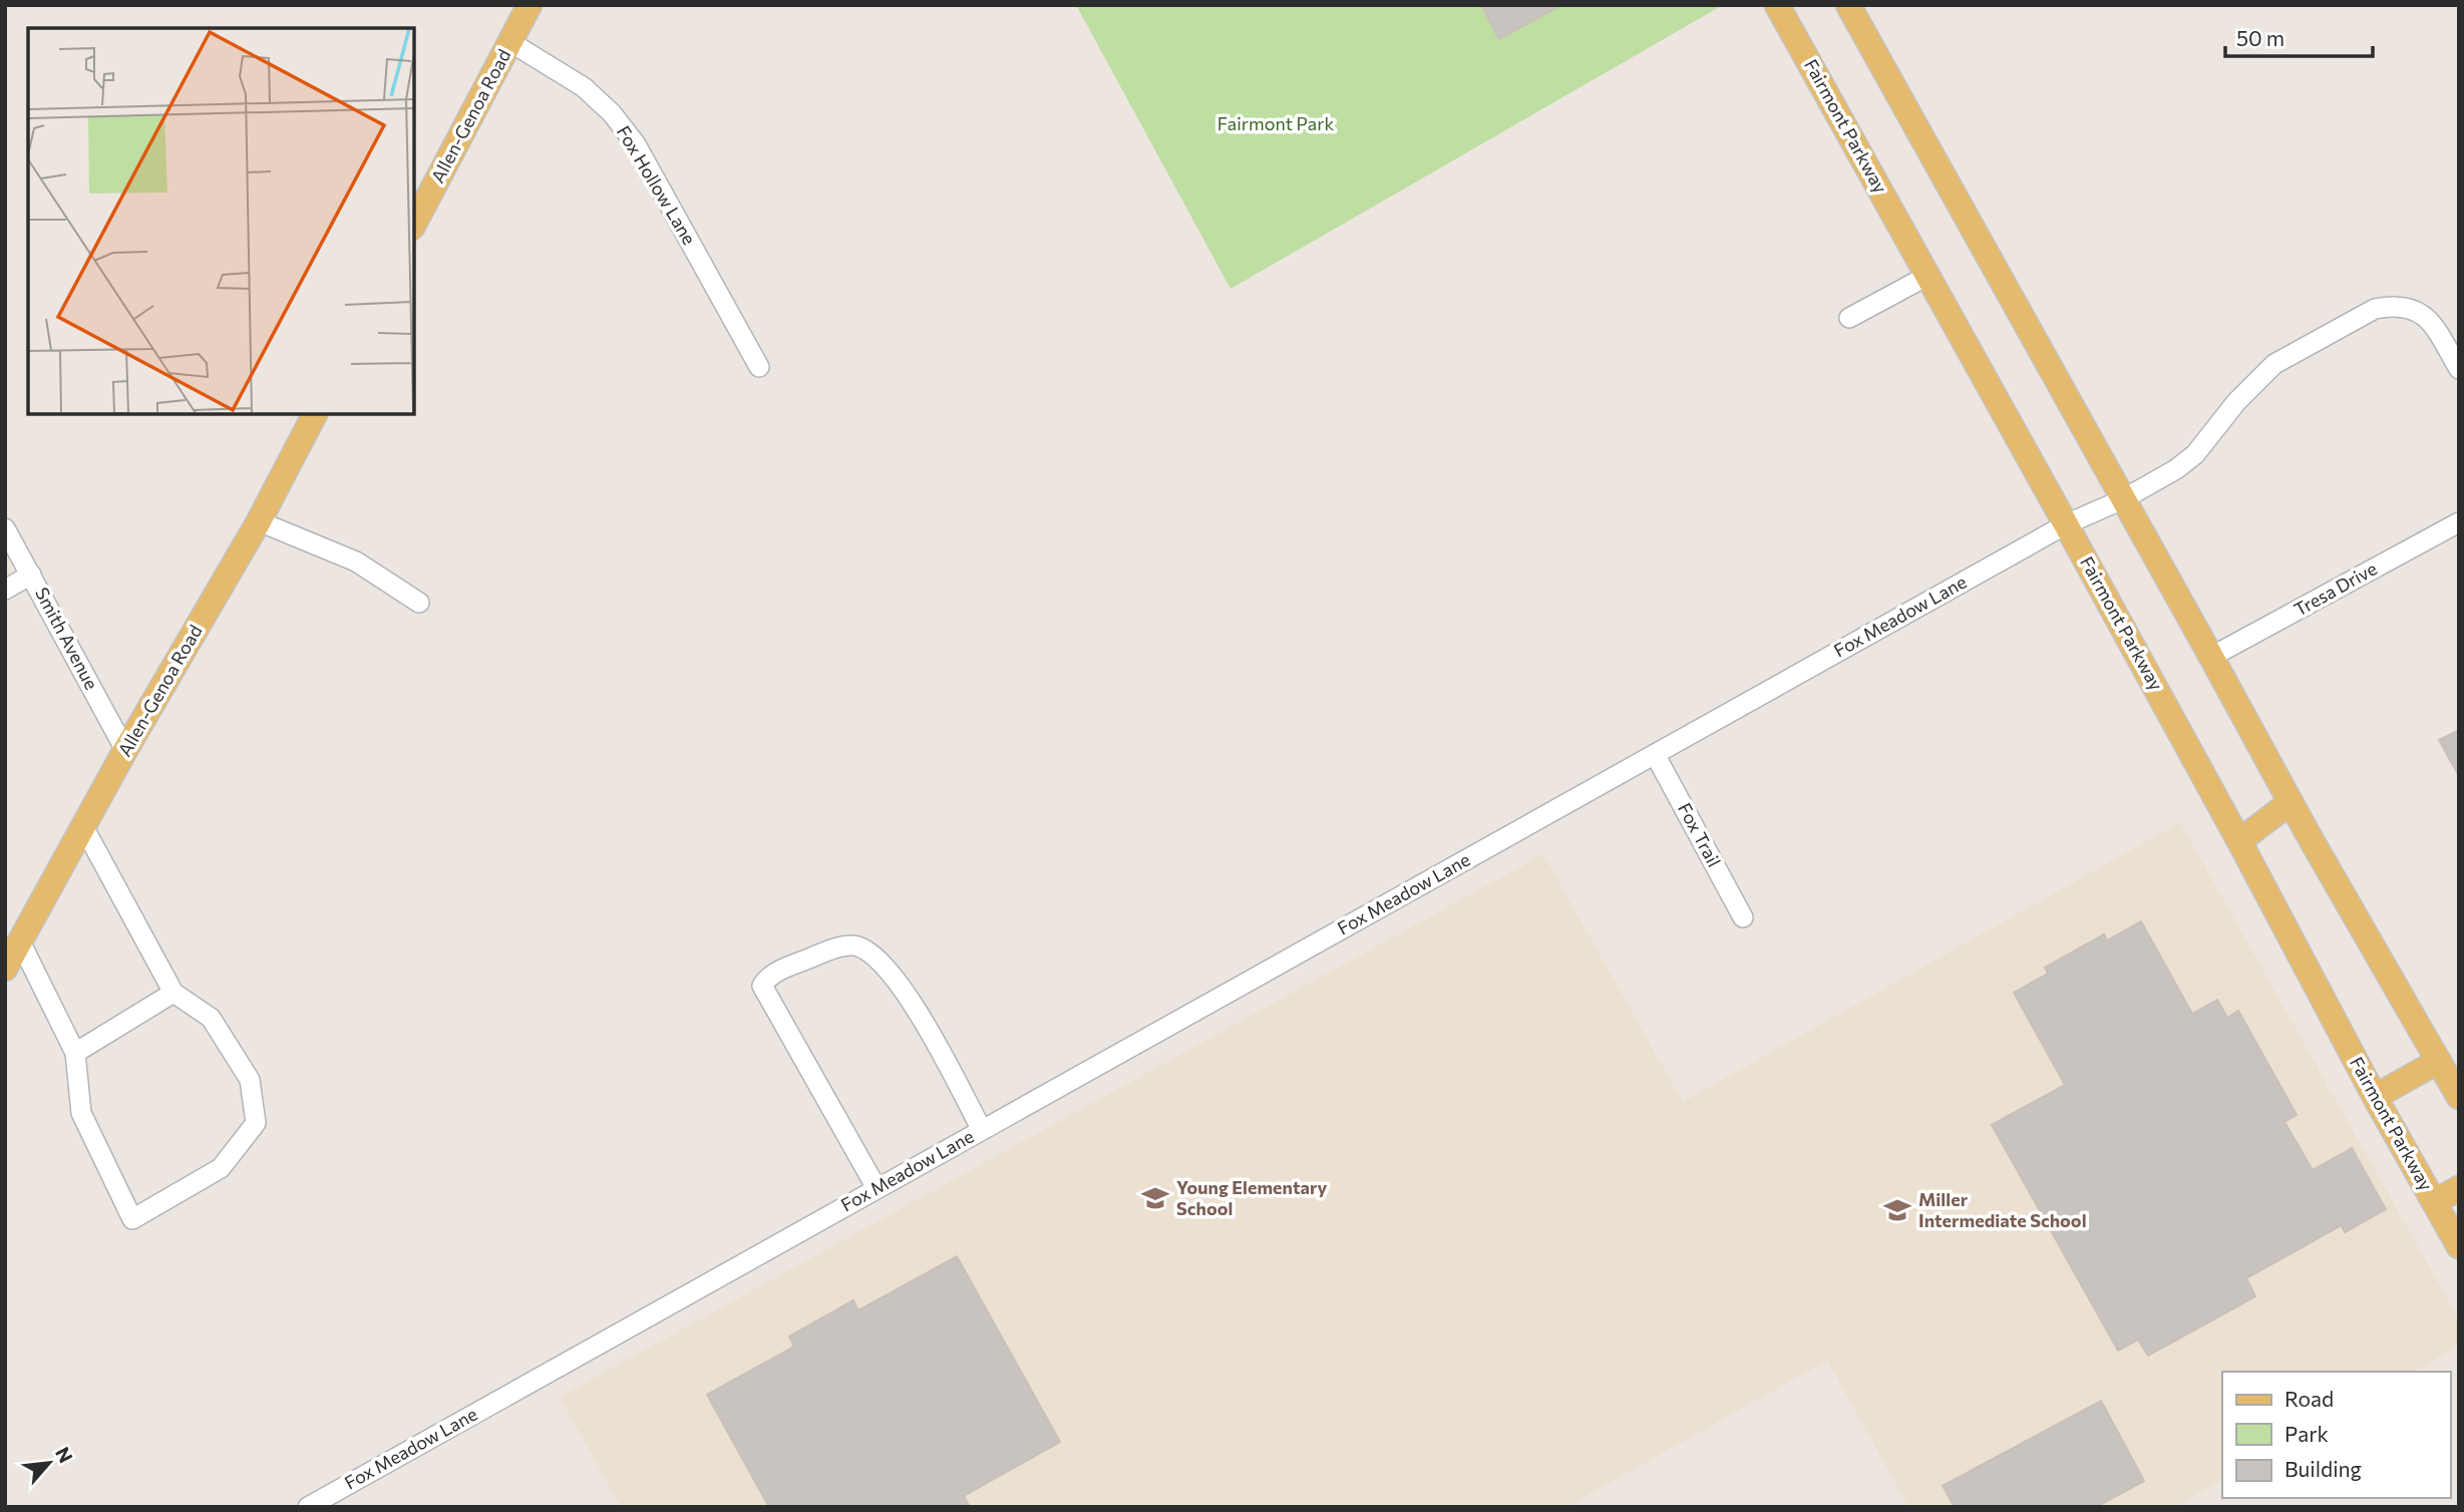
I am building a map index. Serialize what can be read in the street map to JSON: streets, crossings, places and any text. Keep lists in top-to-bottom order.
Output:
{
  "streets": {
    "main road": ["Allen-Genoa Road", "Fairmont Parkway"],
    "street": [
      "Fox Hollow Lane",
      "Tresa Drive",
      "Fox Meadow Lane",
      "Smith Avenue",
      "Fox Trail"
    ]
  },
  "crossings": [
    ["Allen-Genoa Road", "Fox Hollow Lane"],
    ["Allen-Genoa Road", "Smith Avenue"],
    ["Fairmont Parkway", "Fox Meadow Lane"],
    ["Fox Meadow Lane", "Fox Trail"]
  ],
  "parks": ["Fairmont Park"],
  "places": {
    "school or university": ["Young Elementary School", "Miller Intermediate School"]
  },
  "legend": ["Road", "Park", "Building"],
  "scale_bar": "50 m",
  "north": "top right"
}
